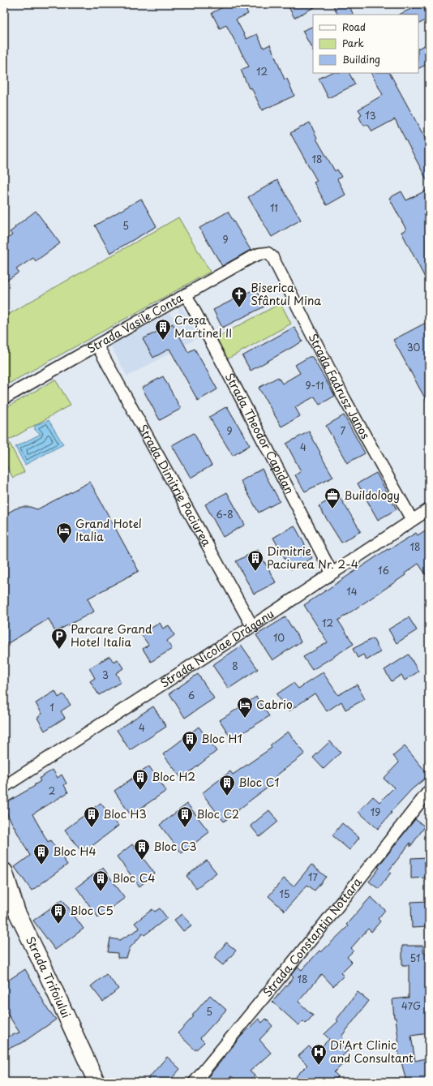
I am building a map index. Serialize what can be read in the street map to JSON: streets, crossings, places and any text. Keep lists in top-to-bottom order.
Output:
{
  "streets": {
    "street": [
      "Strada Vasile Conta",
      "Strada Fadrusz Janos",
      "Strada Theodor Capidan",
      "Strada Dimitrie Paciurea",
      "Strada Nicolae Drăganu",
      "Strada Constantin Nottara",
      "Strada Trifoiului"
    ]
  },
  "crossings": [
    ["Strada Vasile Conta", "Strada Fadrusz Janos"],
    ["Strada Vasile Conta", "Strada Theodor Capidan"],
    ["Strada Vasile Conta", "Strada Dimitrie Paciurea"],
    ["Strada Fadrusz Janos", "Strada Nicolae Drăganu"],
    ["Strada Theodor Capidan", "Strada Nicolae Drăganu"],
    ["Strada Dimitrie Paciurea", "Strada Nicolae Drăganu"]
  ],
  "places": {
    "church": ["Biserica Sfântul Mina"],
    "building": [
      "Creșa Martinel II",
      "Dimitrie Paciurea Nr. 2-4",
      "Bloc H1",
      "Bloc H2",
      "Bloc C1",
      "Bloc H3",
      "Bloc C2",
      "Bloc C3",
      "Bloc H4",
      "Bloc C4",
      "Bloc C5"
    ],
    "office": ["Buildology"],
    "hotel": ["Grand Hotel Italia", "Cabrio"],
    "parking": ["Parcare Grand Hotel Italia"],
    "hospital": ["Di'Art Clinic and Consultant"]
  },
  "house_numbers": [
    "12",
    "13",
    "18",
    "11",
    "5",
    "9",
    "30",
    "9-11",
    "9",
    "7",
    "4",
    "6-8",
    "18",
    "16",
    "14",
    "12",
    "10",
    "8",
    "3",
    "6",
    "1",
    "4",
    "2",
    "19",
    "17",
    "15",
    "51",
    "18",
    "47G",
    "5"
  ],
  "legend": ["Road", "Park", "Building"]
}
